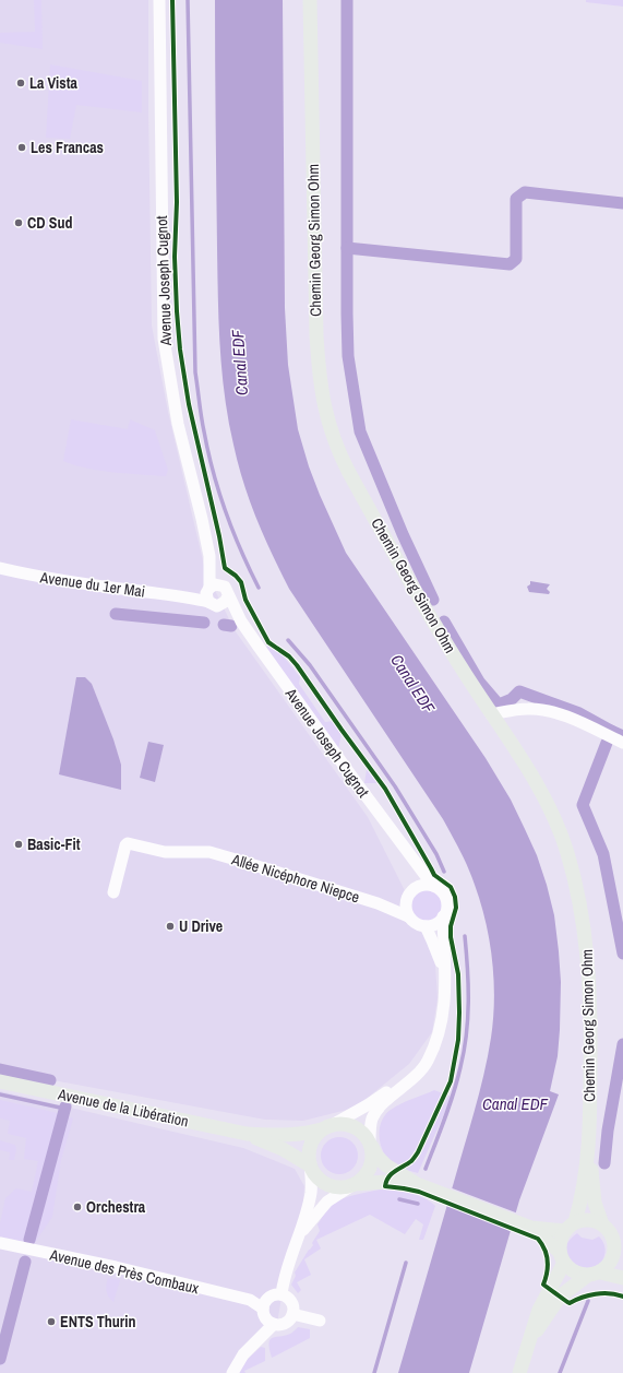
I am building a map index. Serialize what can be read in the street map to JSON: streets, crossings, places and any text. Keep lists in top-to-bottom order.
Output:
{
  "streets": {
    "main road": ["Chemin Georg Simon Ohm", "Avenue de la Libération"],
    "street": [
      "Avenue Joseph Cugnot",
      "Avenue du 1er Mai",
      "Allée Nicéphore Niepce",
      "Avenue des Près Combaux"
    ]
  },
  "crossings": [
    ["Avenue Joseph Cugnot", "Avenue du 1er Mai"],
    ["Avenue Joseph Cugnot", "Allée Nicéphore Niepce"]
  ],
  "water": ["Canal EDF"],
  "places": [
    "La Vista",
    "Les Francas",
    "CD Sud",
    "Basic-Fit",
    "U Drive",
    "Orchestra",
    "ENTS Thurin"
  ]
}
